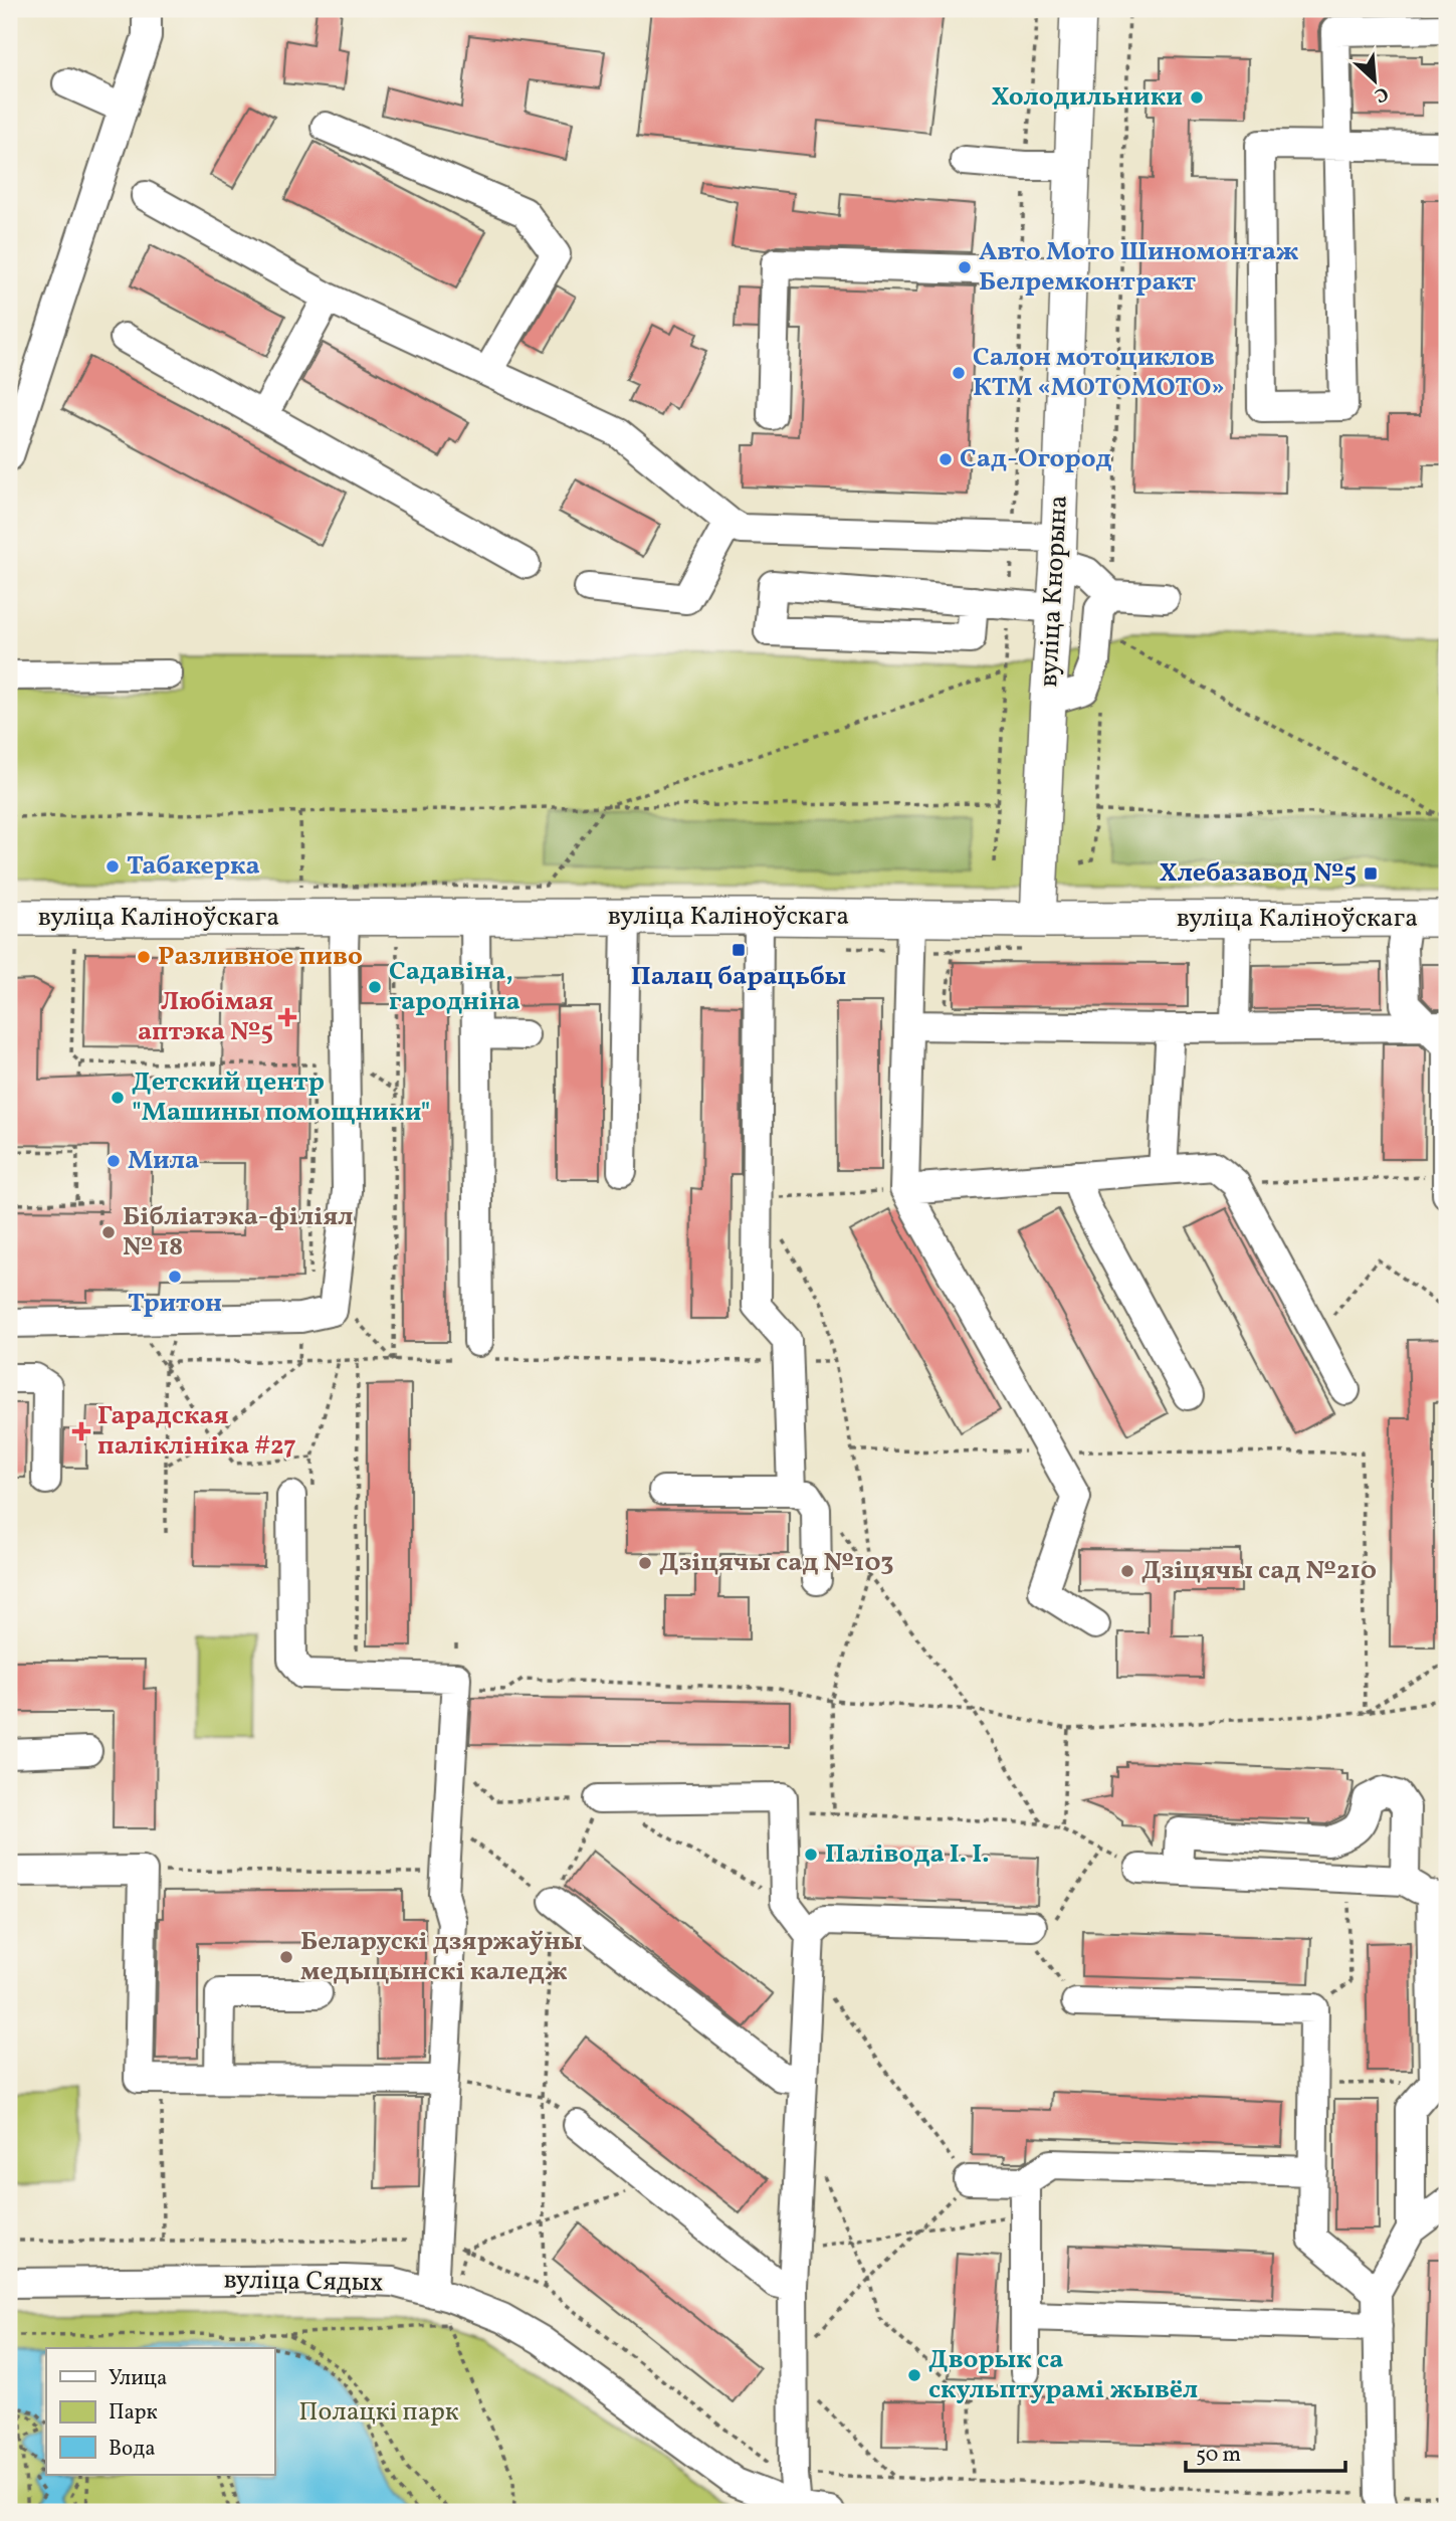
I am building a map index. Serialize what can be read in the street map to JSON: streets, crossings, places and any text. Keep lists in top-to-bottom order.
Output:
{
  "streets": {
    "main road": ["вуліца Кнорына", "вуліца Каліноўскага"],
    "street": ["вуліца Сядых"]
  },
  "crossings": [
    ["вуліца Кнорына", "вуліца Каліноўскага"]
  ],
  "parks": ["Полацкі парк"],
  "places": {
    "other": [
      "Холодильники",
      "Авто Мото Шиномонтаж Белремконтракт",
      "Салон мотоциклов КТМ «МОТОМОТО»",
      "Сад-Огород",
      "Табакерка",
      "Разливное пиво",
      "Садавіна, гародніна",
      "Детский центр \"Машины помощники\"",
      "Мила",
      "Бібліатэка-філіял № 18",
      "Тритон",
      "Дзіцячы сад №103",
      "Дзіцячы сад №210",
      "Палівода І. І.",
      "Беларускі дзяржаўны медыцынскі каледж",
      "Дворык са скульптурамі жывёл"
    ],
    "transit": ["Хлебазавод №5", "Палац барацьбы"],
    "health": ["Любімая аптэка №5", "Гарадская паліклініка #27"]
  },
  "legend": ["Улица", "Парк", "Вода"],
  "scale_bar": "50 m",
  "north": "bottom right"
}
